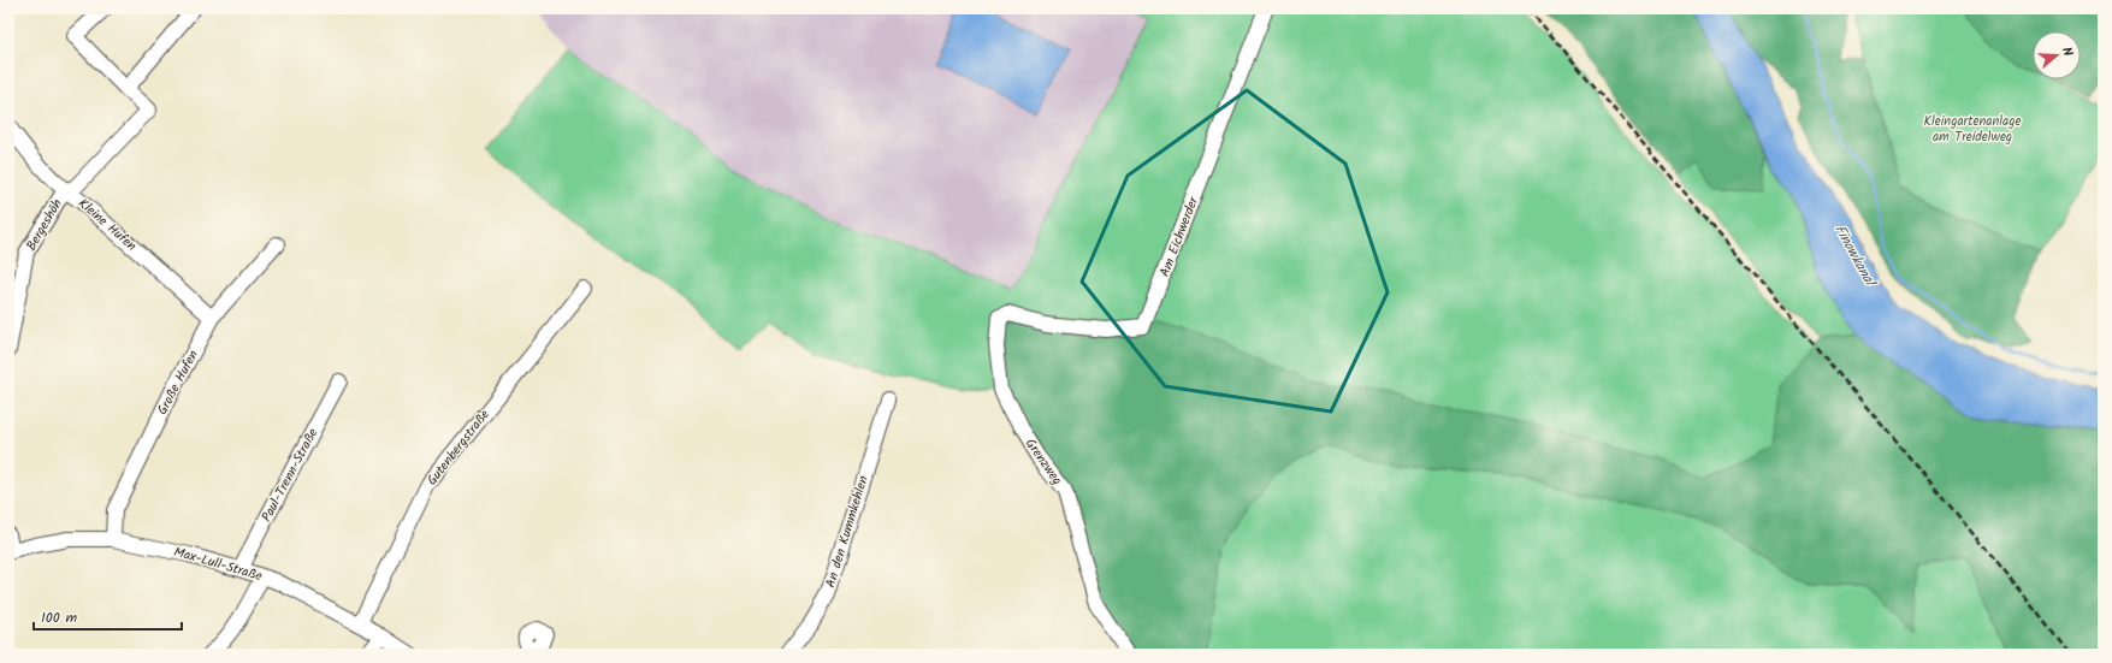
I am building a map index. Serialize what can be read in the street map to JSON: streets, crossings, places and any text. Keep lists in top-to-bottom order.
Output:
{
  "streets": {
    "street": [
      "Bergeshöh",
      "Kleine Hufen",
      "Am Eichwerder",
      "Große Hufen",
      "Gutenbergstraße",
      "Grenzweg",
      "Paul-Trenn-Straße",
      "An den Kummkehlen",
      "Max-Lull-Straße"
    ]
  },
  "crossings": [
    ["Bergeshöh", "Kleine Hufen"],
    ["Kleine Hufen", "Große Hufen"],
    ["Am Eichwerder", "Grenzweg"],
    ["Große Hufen", "Max-Lull-Straße"],
    ["Gutenbergstraße", "Max-Lull-Straße"],
    ["Paul-Trenn-Straße", "Max-Lull-Straße"]
  ],
  "water": ["Finowkanal"],
  "parks": ["Kleingartenanlage am Treidelweg"],
  "scale_bar": "100 m",
  "north": "right"
}
